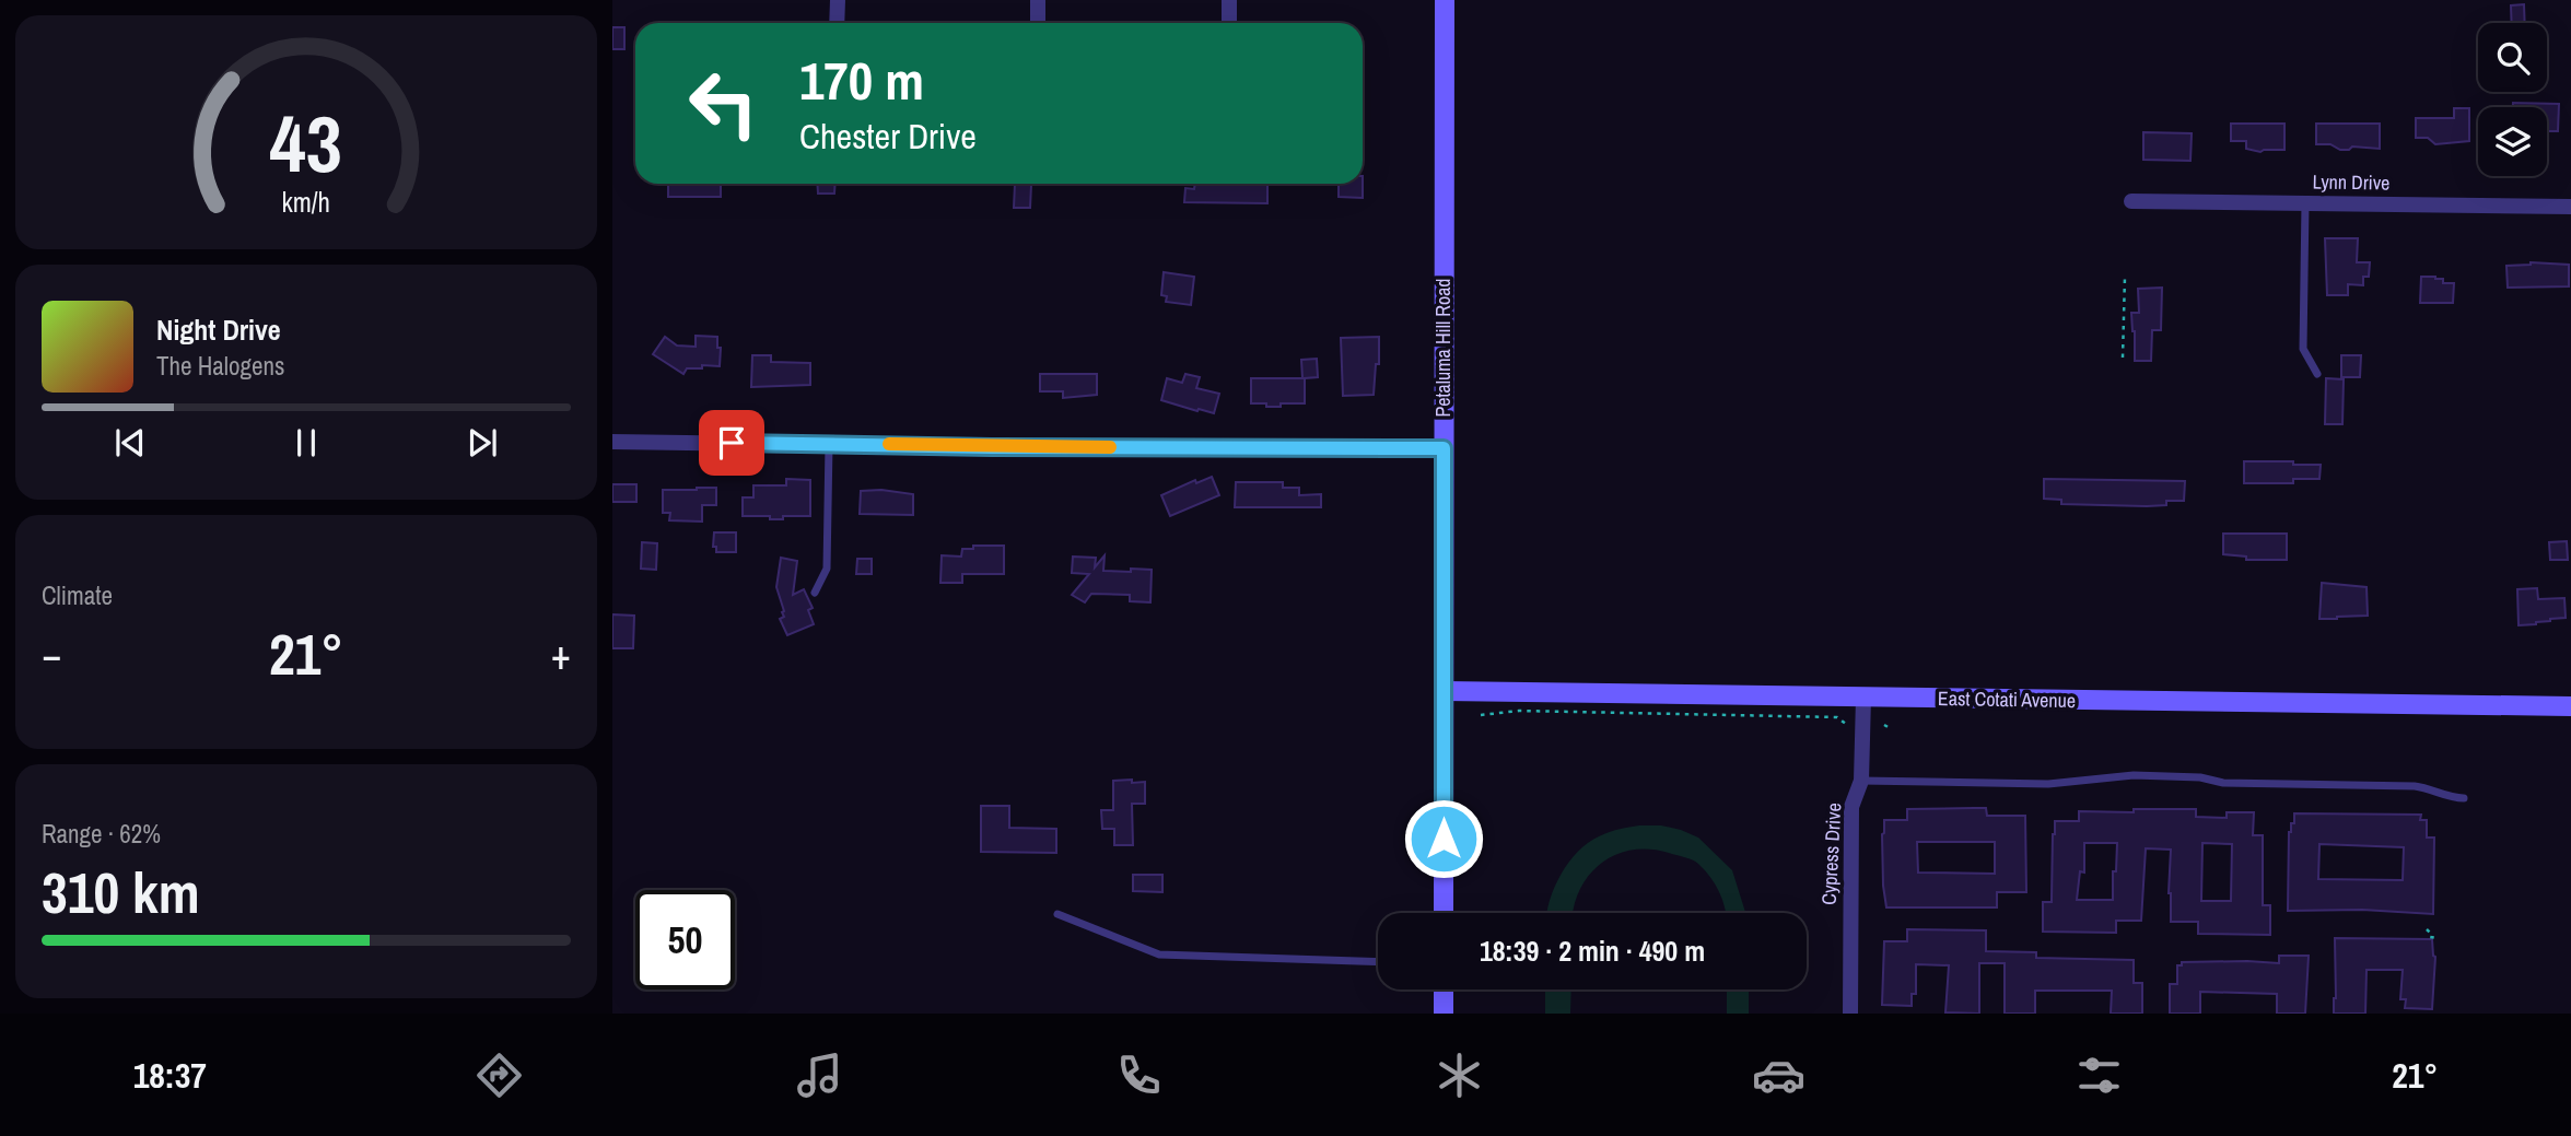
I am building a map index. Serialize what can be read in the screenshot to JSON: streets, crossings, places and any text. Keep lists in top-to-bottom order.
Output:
{
  "streets": {
    "main road": ["Petaluma Hill Road", "East Cotati Avenue"],
    "street": ["Lynn Drive", "Cypress Drive"]
  },
  "crossings": [
    ["Petaluma Hill Road", "East Cotati Avenue"],
    ["East Cotati Avenue", "Cypress Drive"]
  ],
  "page": {
    "turn": ["170 m", "Chester Drive"],
    "song": ["Night Drive", "The Halogens"],
    "tile": [
      "Climate",
      ["Range · 62%", "310 km"]
    ],
    "heat": ["−", "21°", "+"],
    "limit": "50",
    "trip": "18:39 · 2 min · 490 m",
    "tabs": ["18:37", "21°"],
    "gauge": ["43", "km/h"]
  }
}
